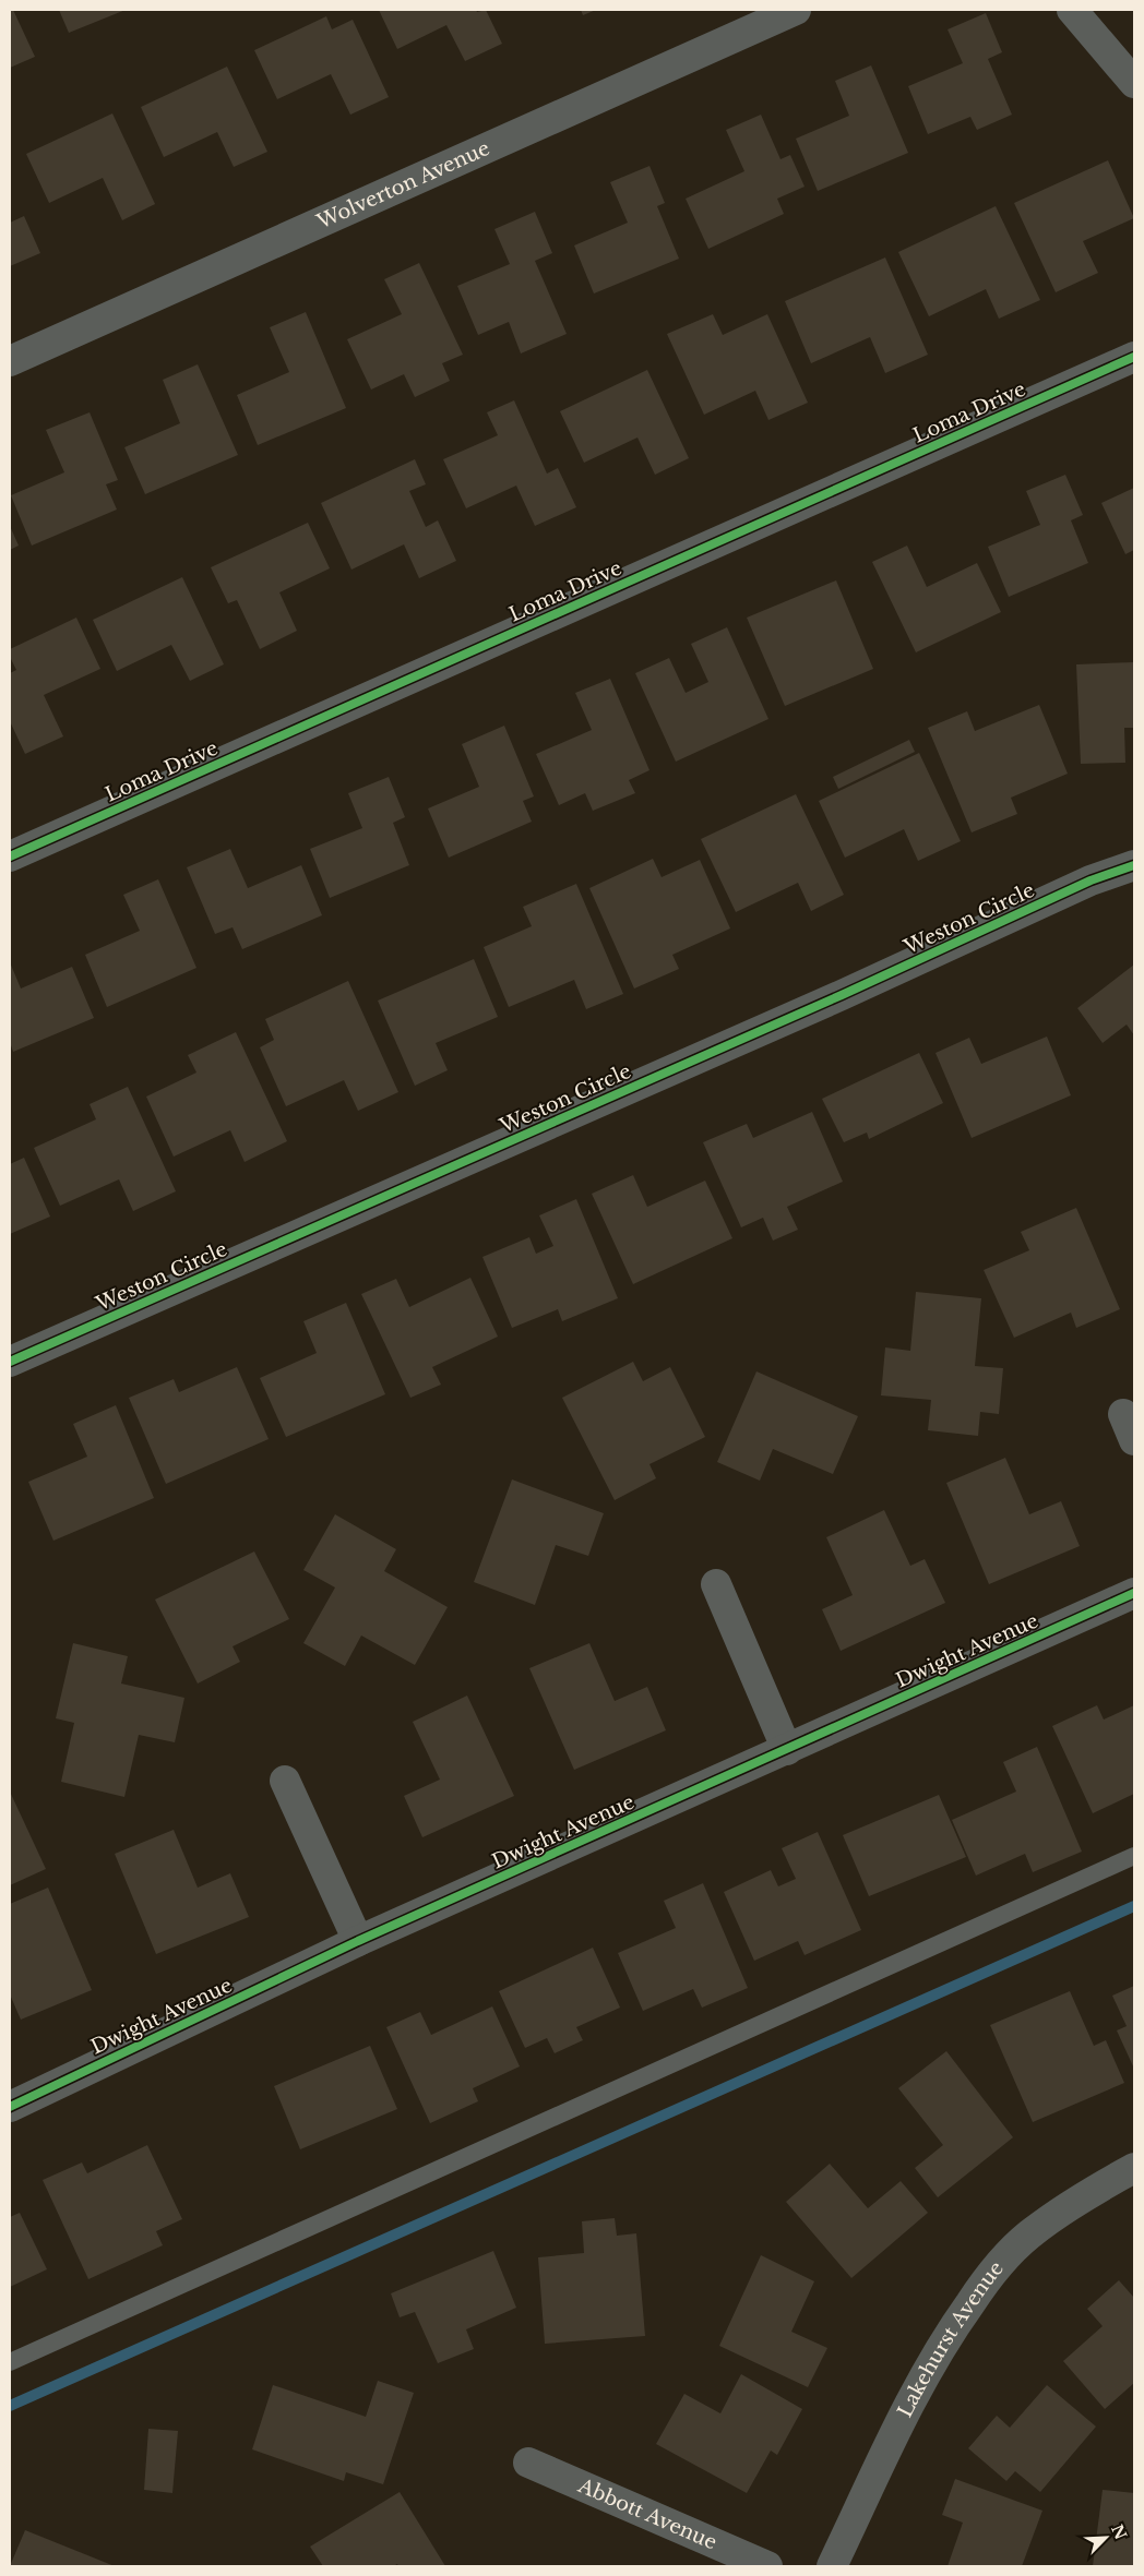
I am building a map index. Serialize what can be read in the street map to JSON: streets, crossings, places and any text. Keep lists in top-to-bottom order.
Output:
{
  "streets": {
    "street": [
      "Wolverton Avenue",
      "Loma Drive",
      "Weston Circle",
      "Dwight Avenue",
      "Lakehurst Avenue",
      "Abbott Avenue"
    ]
  },
  "north": "top right"
}
